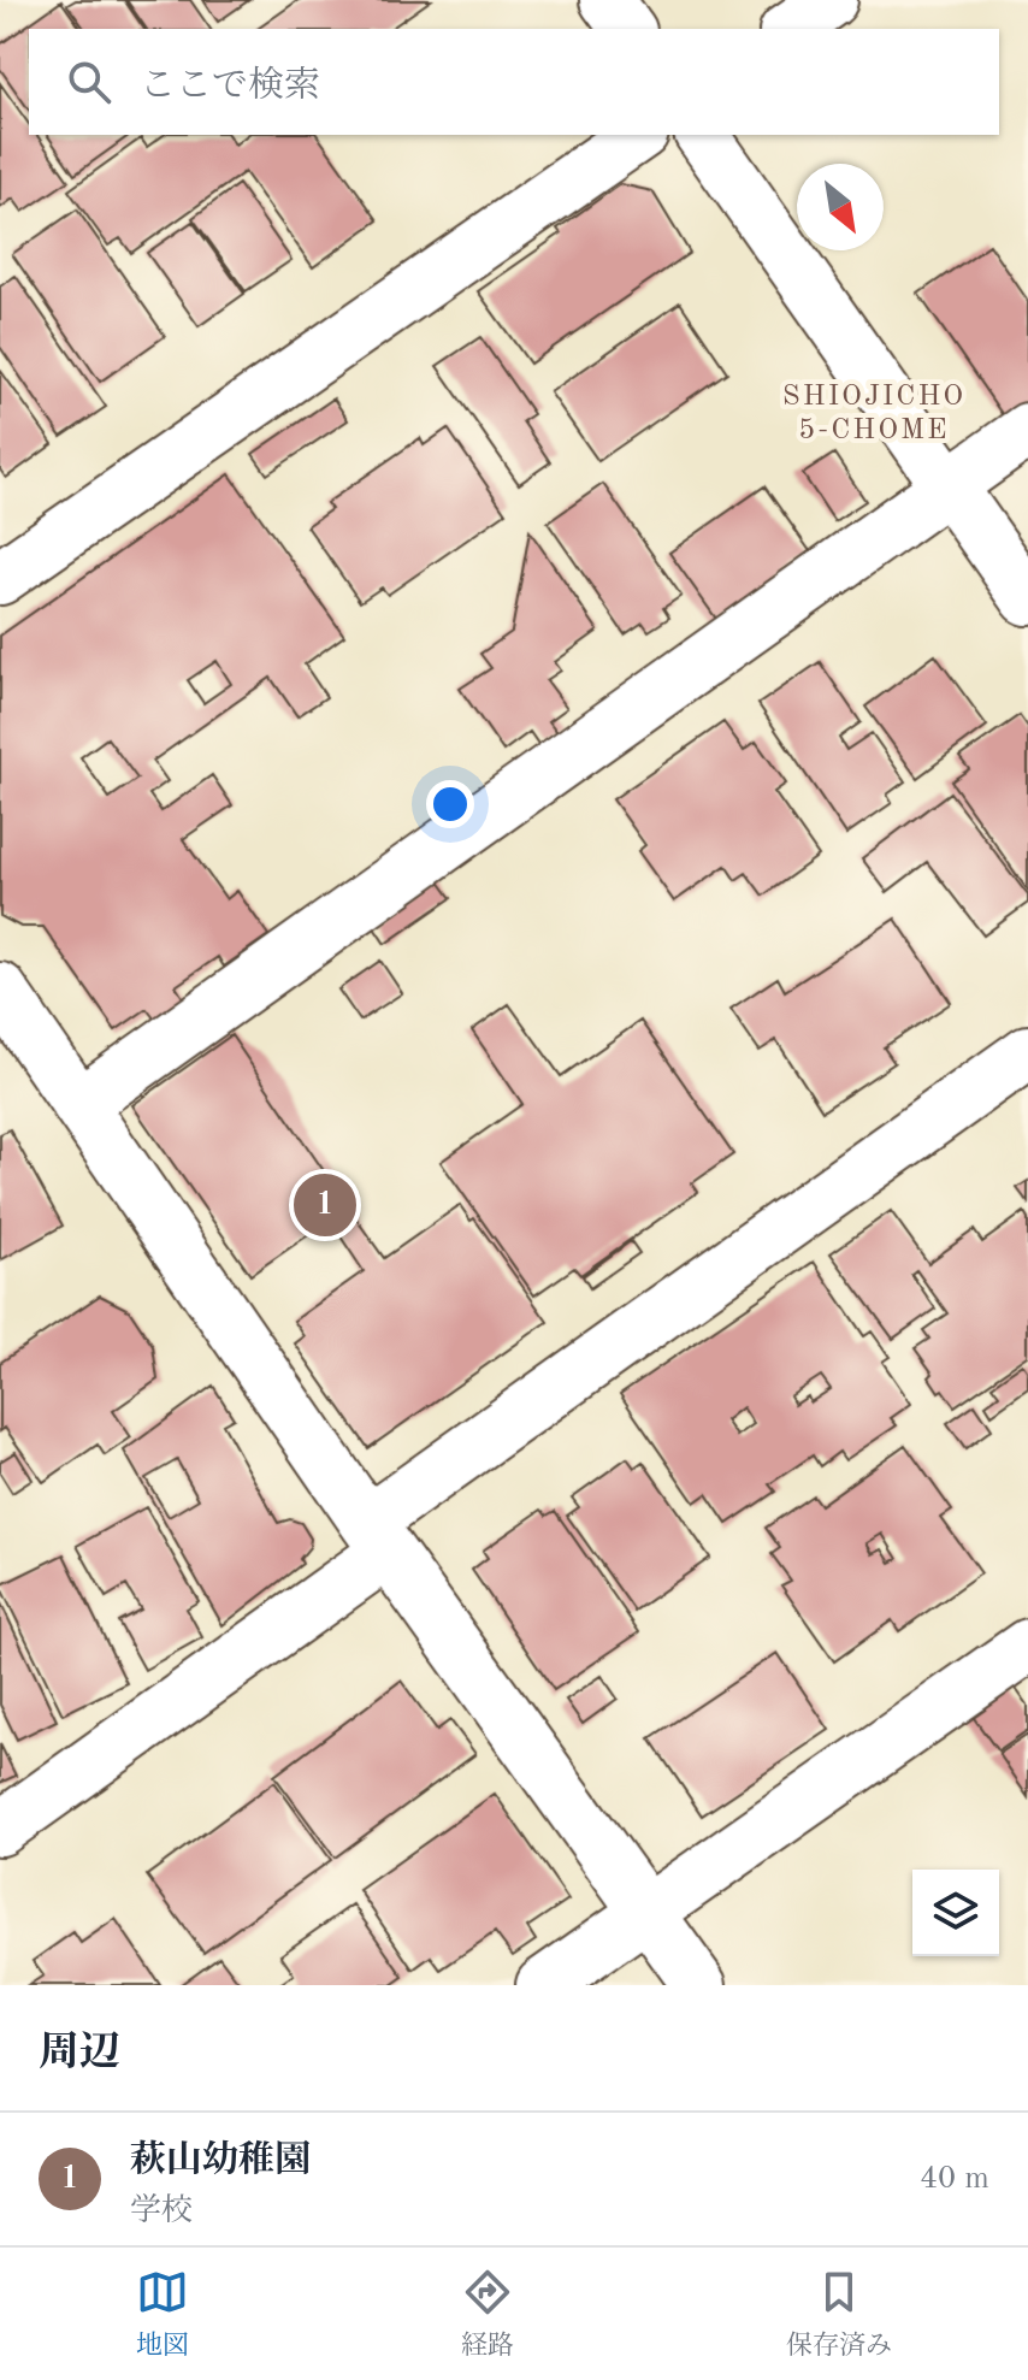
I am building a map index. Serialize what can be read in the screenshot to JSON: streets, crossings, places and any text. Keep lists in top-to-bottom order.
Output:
{
  "districts": ["SHIOJICHO 5-CHOME"],
  "north": "bottom right",
  "page": {
    "search": "ここで検索",
    "pins": "1",
    "heading": "周辺",
    "list": [
      {
        "mark": "1",
        "name": "萩山幼稚園",
        "note": "学校",
        "value": "40 m"
      }
    ],
    "nav": ["地図", "経路", "保存済み"]
  }
}
